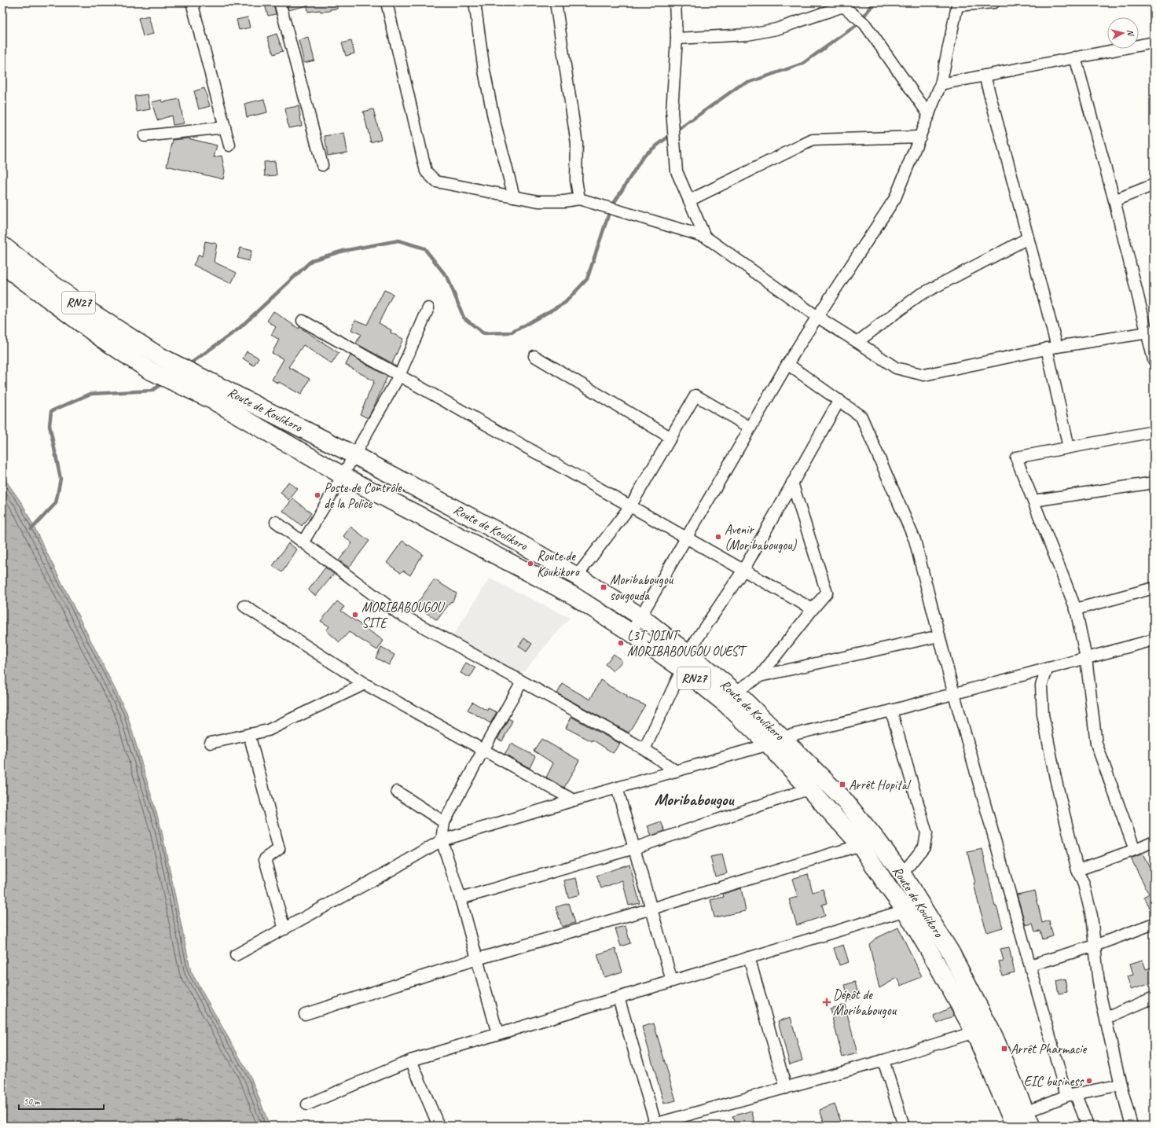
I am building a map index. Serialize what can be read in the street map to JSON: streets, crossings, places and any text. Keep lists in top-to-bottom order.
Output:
{
  "streets": {
    "main road": ["RN27", "Route de Koulikoro"]
  },
  "districts": ["Moribabougou"],
  "places": {
    "other": [
      "Poste de Contrôle de la Police",
      "Avenir (Moribabougou)",
      "Route de Koukikoro",
      "MORIBABOUGOU SITE",
      "L3T JOINT MORIBABOUGOU OUEST",
      "EIC business"
    ],
    "transit": ["Moribabougou sougouda", "Arrêt Hopital", "Arrêt Pharmacie"],
    "health": ["Dépôt de Moribabougou"]
  },
  "scale_bar": "50 m",
  "north": "right"
}
